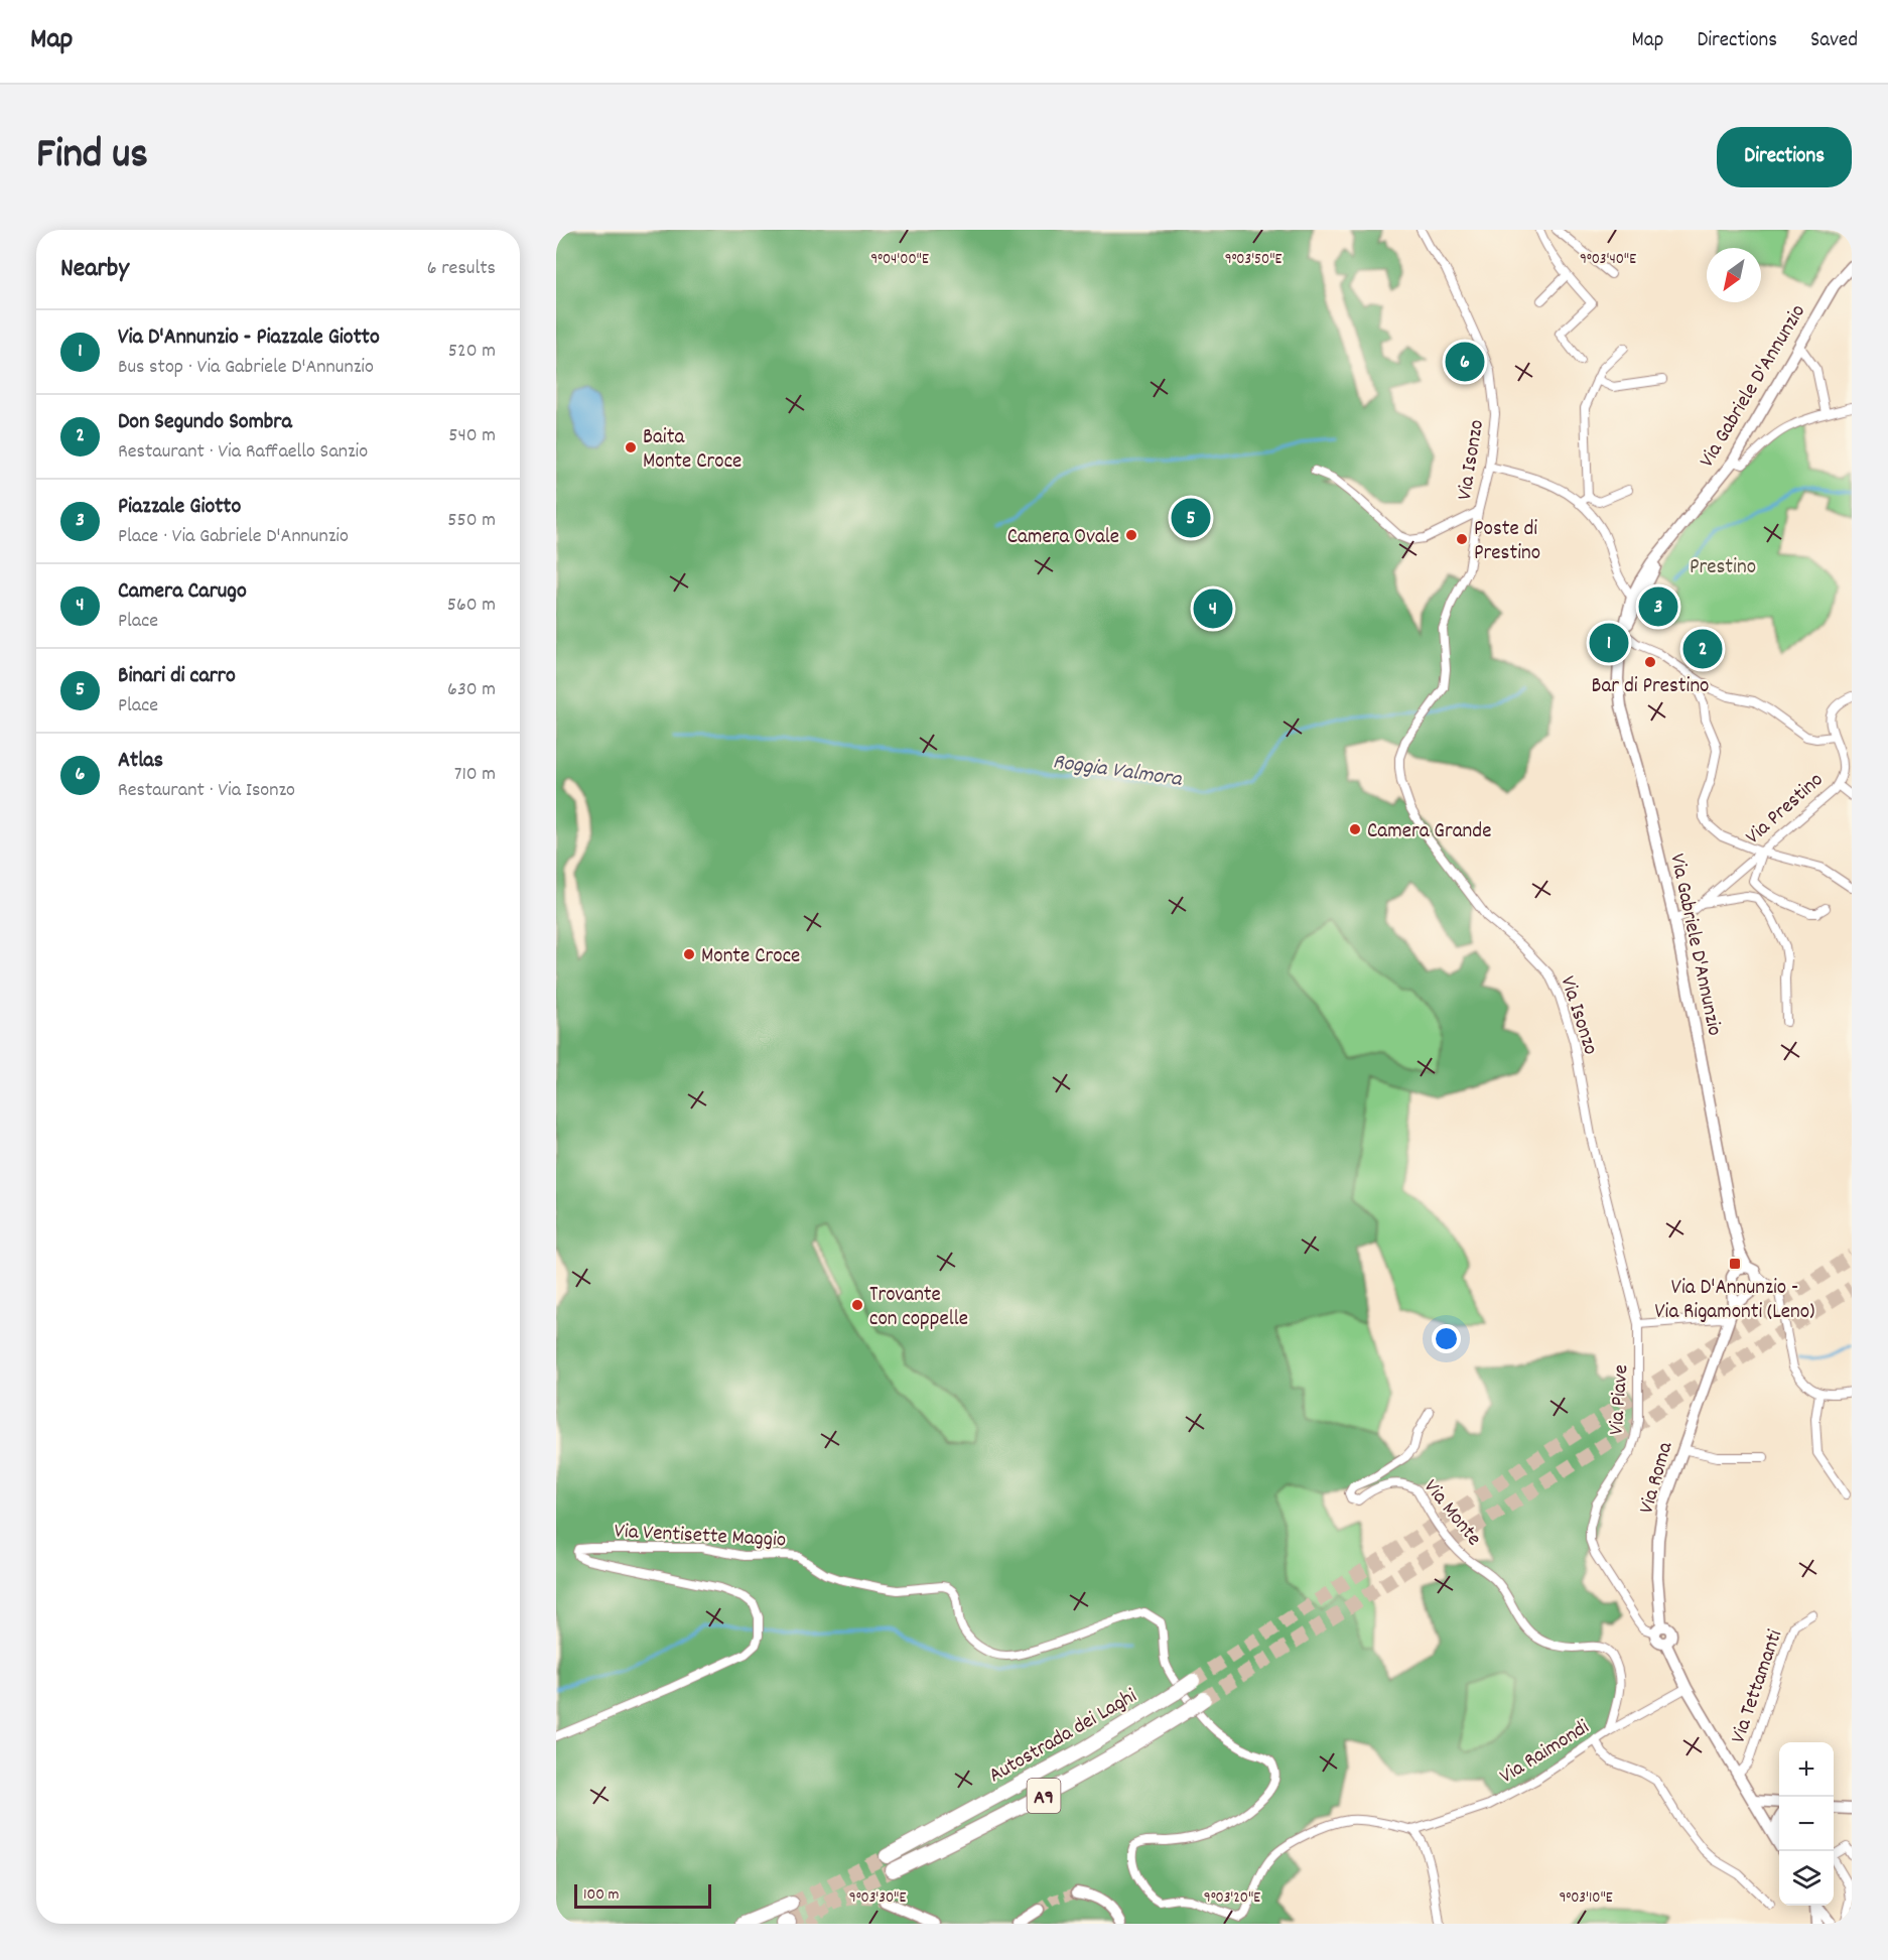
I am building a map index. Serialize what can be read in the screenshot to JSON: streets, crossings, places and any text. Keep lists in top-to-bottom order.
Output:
{
  "streets": {
    "highway": ["Autostrada dei Laghi", "A9"],
    "main road": ["Via Gabriele D'Annunzio", "Via Roma"],
    "street": [
      "Via Isonzo",
      "Via Prestino",
      "Via Piave",
      "Via Monte",
      "Via Ventisette Maggio",
      "Via Tettamanti",
      "Via Raimondi"
    ]
  },
  "crossings": [
    ["Via Gabriele D'Annunzio", "Via Prestino"],
    ["Via Isonzo", "Via Piave"],
    ["Via Piave", "Via Roma"],
    ["Via Monte", "Via Raimondi"],
    ["Via Ventisette Maggio", "Via Raimondi"]
  ],
  "water": ["Roggia Valmora"],
  "parks": ["Prestino"],
  "places": {
    "other": [
      "Baita Monte Croce",
      "Camera Ovale",
      "Poste di Prestino",
      "Bar di Prestino",
      "Camera Grande",
      "Monte Croce",
      "Trovante con coppelle"
    ],
    "transit": ["Via D'Annunzio - Via Rigamonti (Leno)"]
  },
  "scale_bar": "100 m",
  "north": "bottom left",
  "page": {
    "header": "Map",
    "nav": ["Map", "Directions", "Saved"],
    "title": "Find us",
    "buttons": "Directions",
    "heading": ["Nearby", "6 results"],
    "list": [
      {
        "mark": "1",
        "name": "Via D'Annunzio - Piazzale Giotto",
        "note": "Bus stop · Via Gabriele D'Annunzio",
        "value": "520 m"
      },
      {
        "mark": "2",
        "name": "Don Segundo Sombra",
        "note": "Restaurant · Via Raffaello Sanzio",
        "value": "540 m"
      },
      {
        "mark": "3",
        "name": "Piazzale Giotto",
        "note": "Place · Via Gabriele D'Annunzio",
        "value": "550 m"
      },
      {
        "mark": "4",
        "name": "Camera Carugo",
        "note": "Place",
        "value": "560 m"
      },
      {
        "mark": "5",
        "name": "Binari di carro",
        "note": "Place",
        "value": "630 m"
      },
      {
        "mark": "6",
        "name": "Atlas",
        "note": "Restaurant · Via Isonzo",
        "value": "710 m"
      }
    ],
    "pins": [
      "6",
      "5",
      "3",
      "4",
      "1",
      "2"
    ],
    "map_buttons": ["+", "−"],
    "scale": "100 m"
  },
  "coordinates": [
    "9°03'40\"E",
    "9°04'00\"E",
    "9°03'50\"E",
    "9°03'30\"E",
    "9°03'20\"E",
    "9°03'10\"E"
  ]
}
